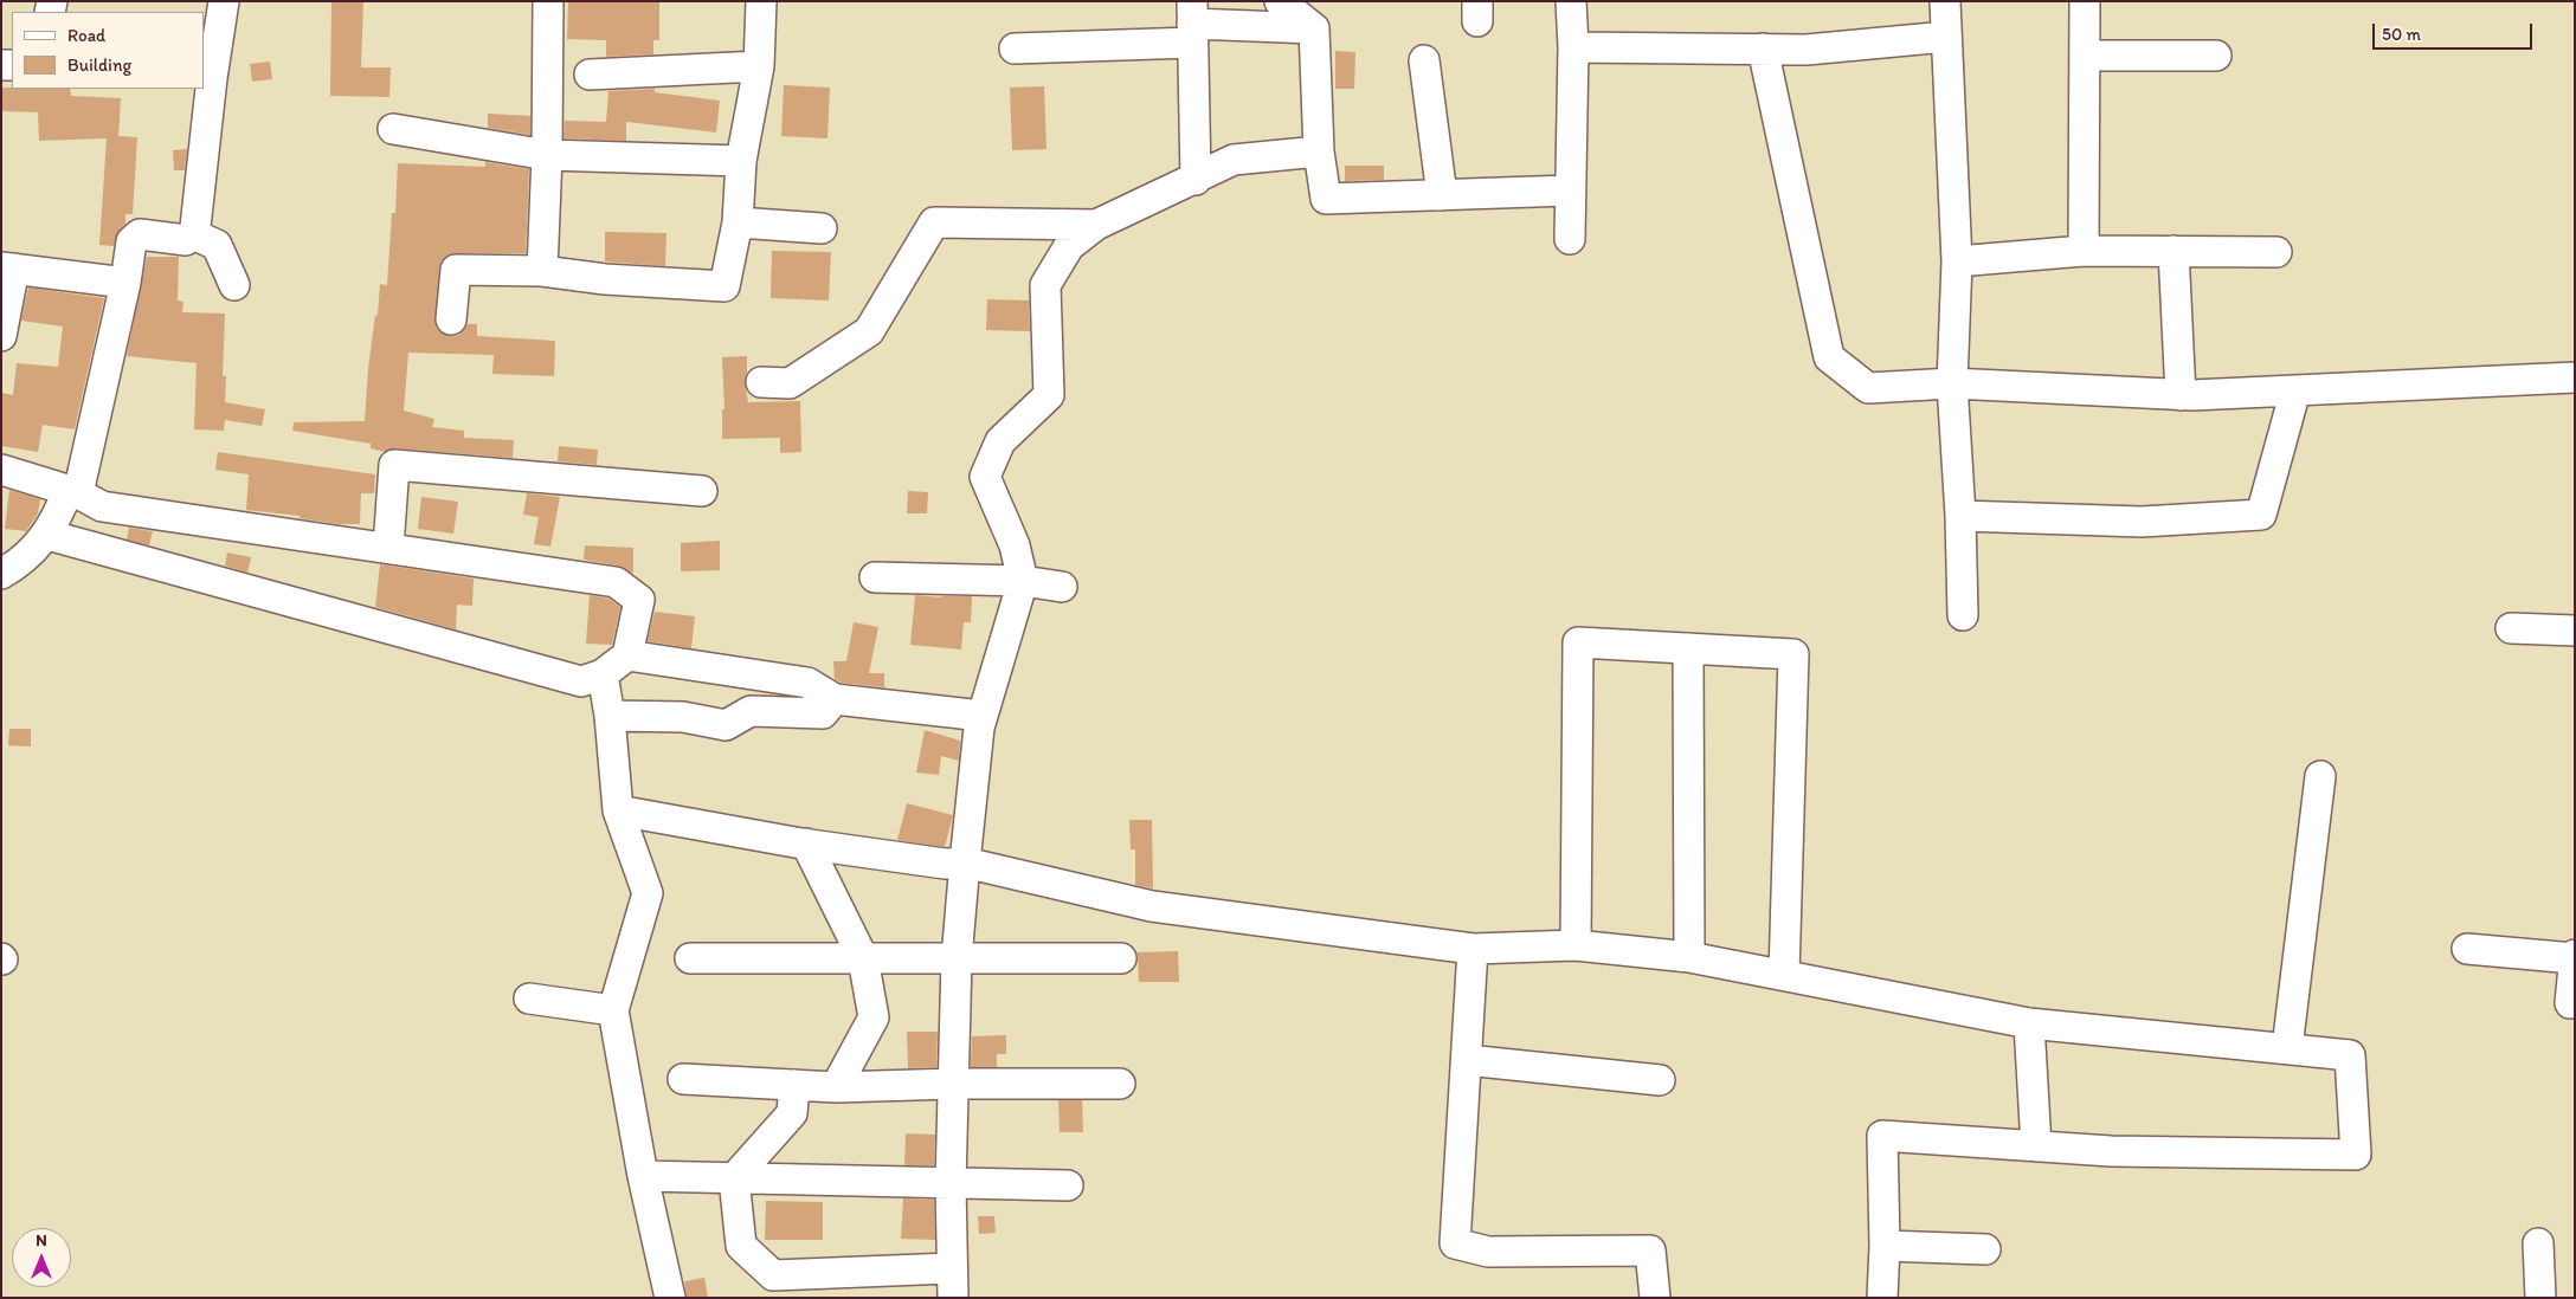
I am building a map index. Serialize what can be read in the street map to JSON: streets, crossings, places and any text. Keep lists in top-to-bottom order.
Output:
{
  "legend": ["Road", "Building"],
  "scale_bar": "50 m",
  "north": "top"
}
